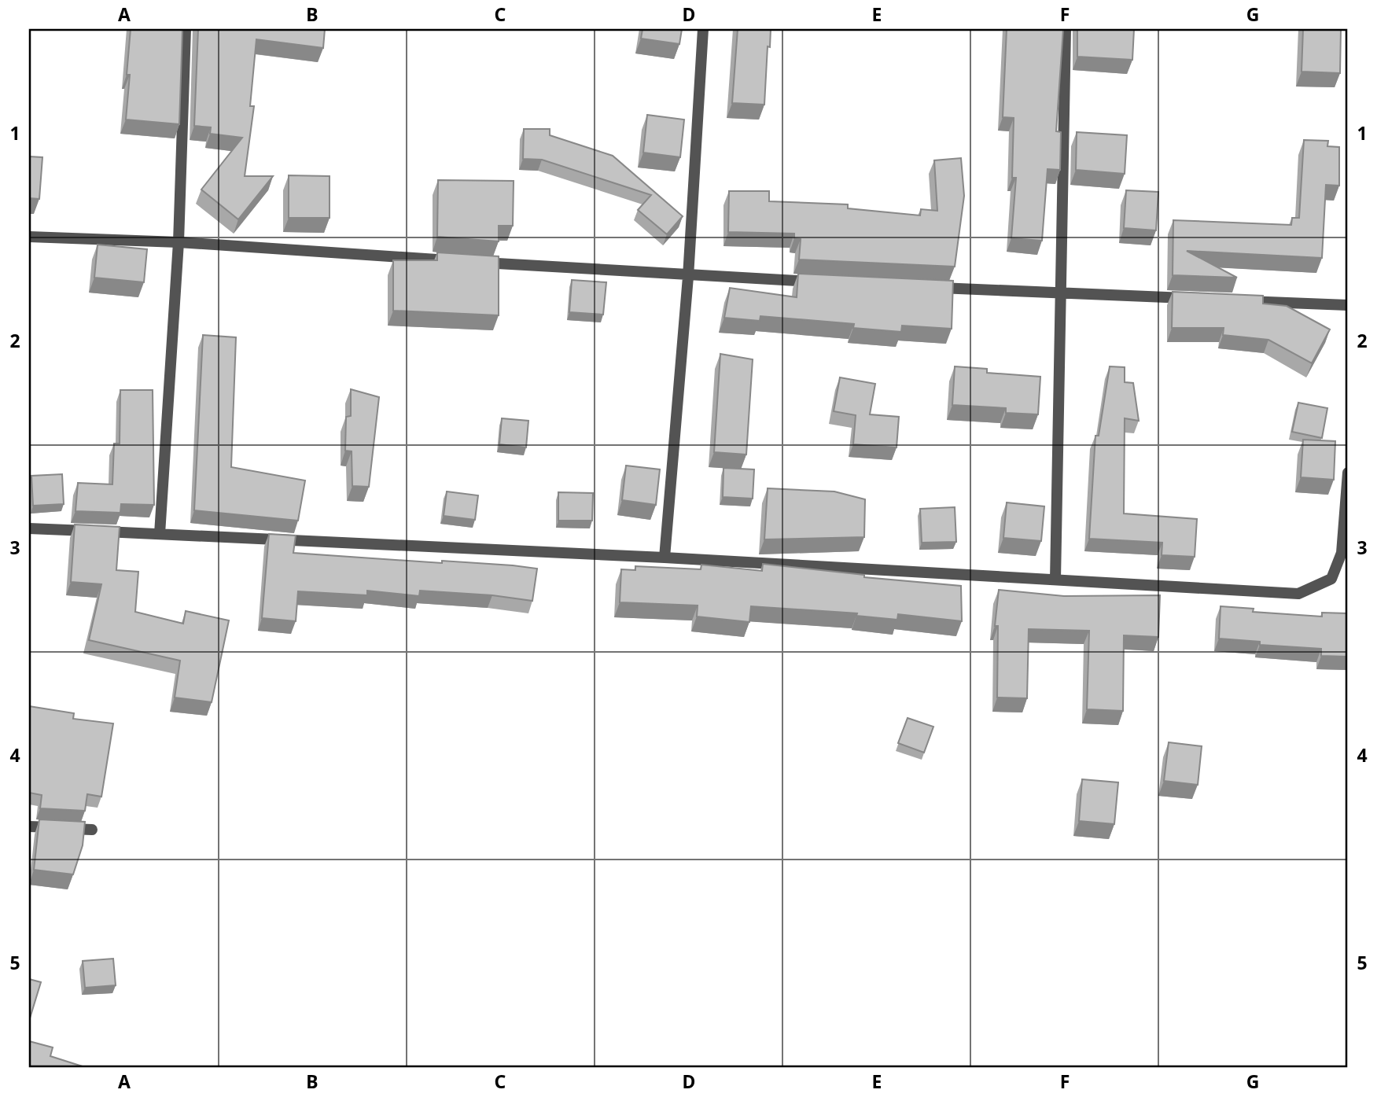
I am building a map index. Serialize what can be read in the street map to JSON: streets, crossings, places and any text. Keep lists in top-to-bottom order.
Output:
{
  "grid": {
    "columns": [
      "A",
      "B",
      "C",
      "D",
      "E",
      "F",
      "G"
    ],
    "rows": [
      "1",
      "2",
      "3",
      "4",
      "5"
    ]
  }
}
